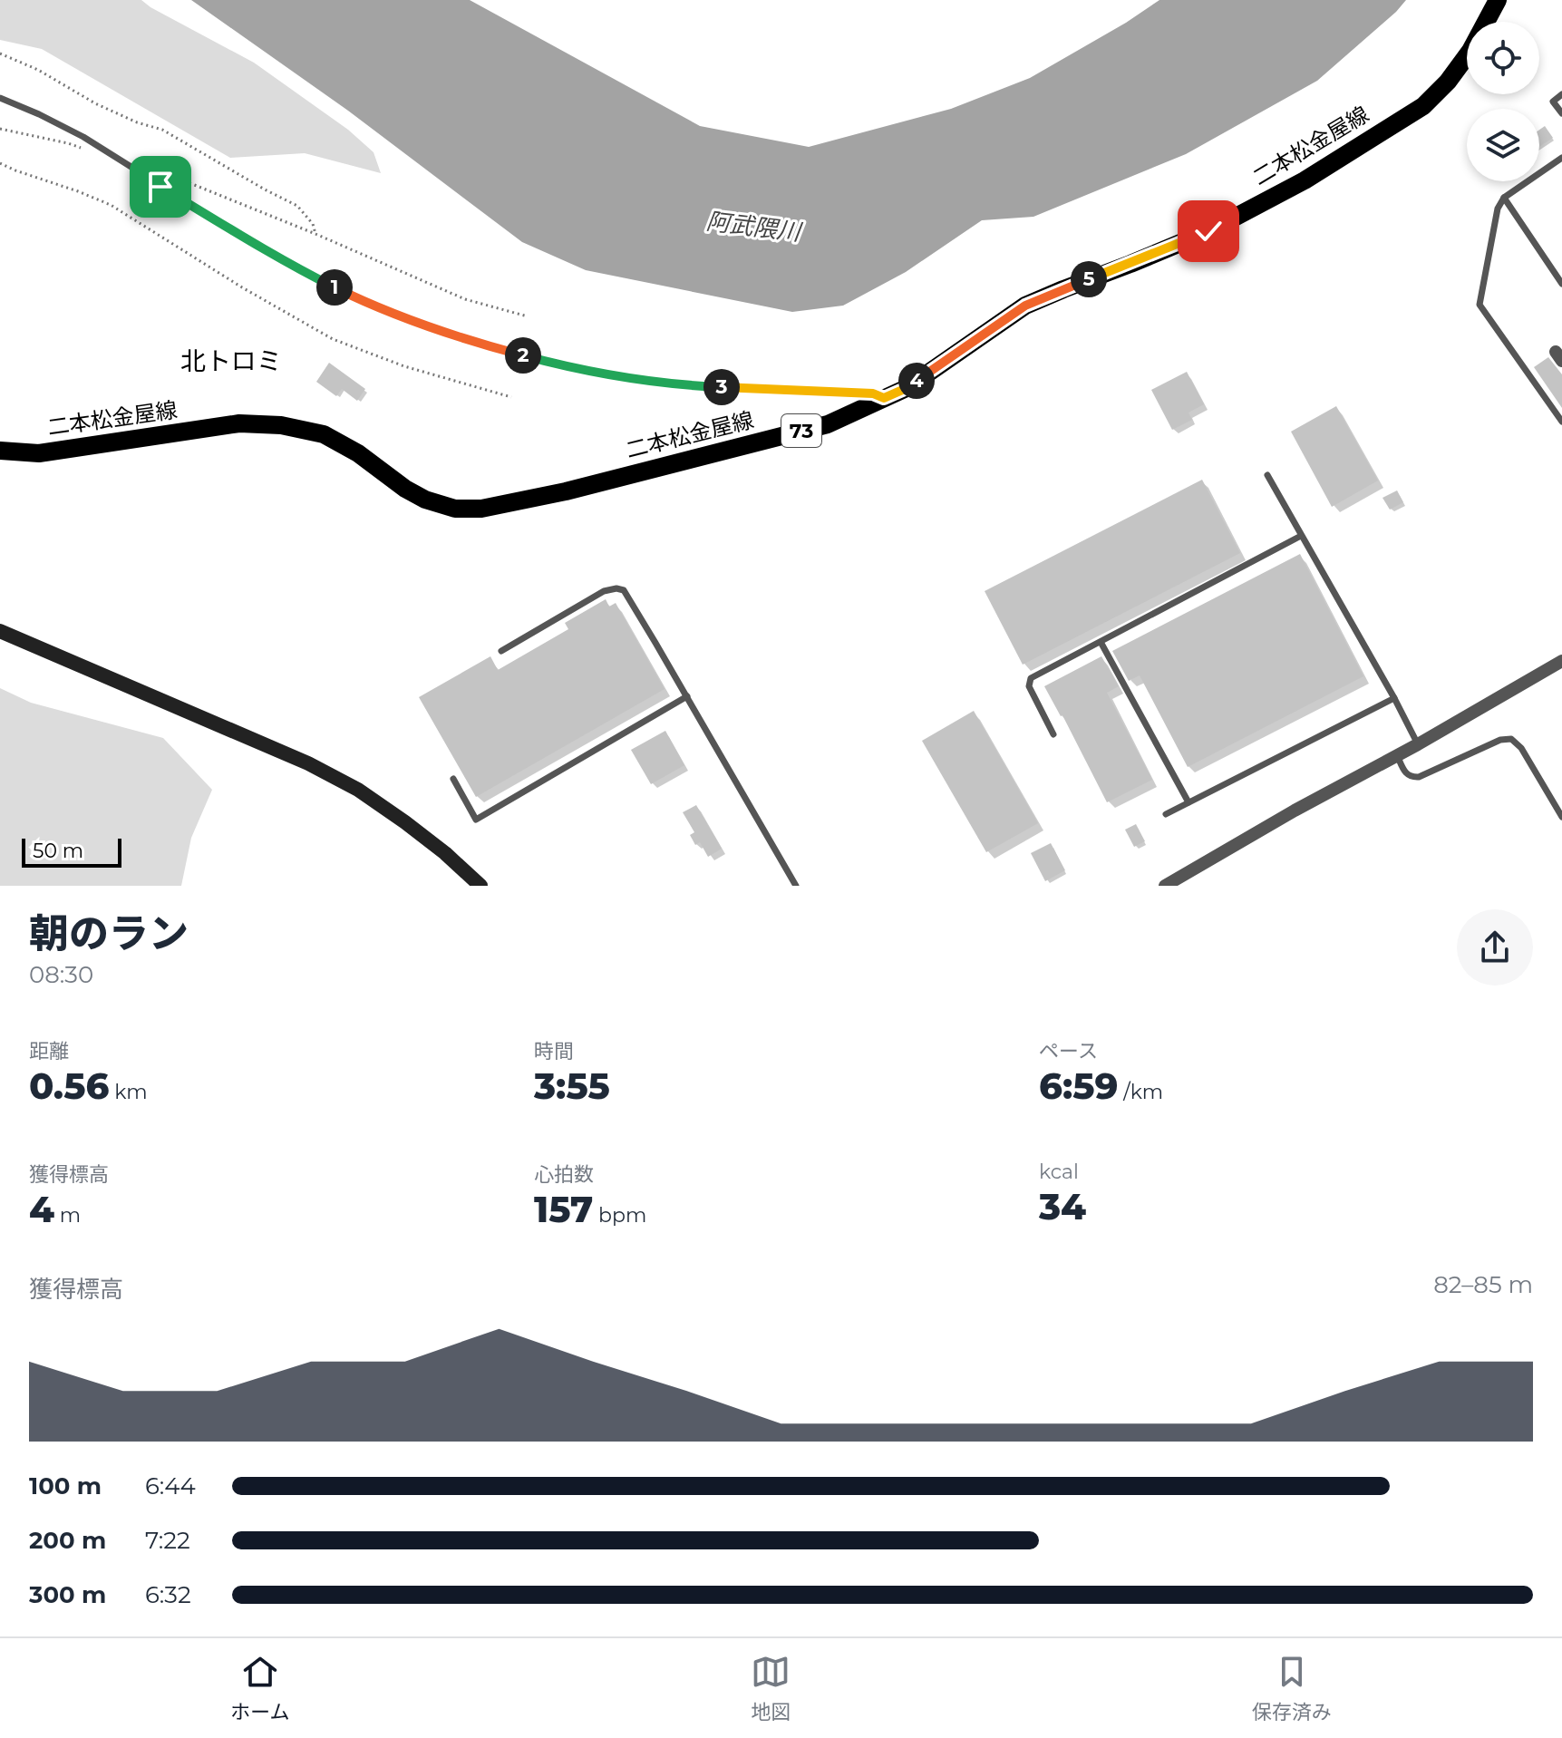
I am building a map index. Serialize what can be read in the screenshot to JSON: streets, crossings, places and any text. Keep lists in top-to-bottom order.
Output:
{
  "streets": {
    "main road": ["二本松金屋線", "73"]
  },
  "districts": ["北トロミ"],
  "water": ["阿武隈川"],
  "scale_bar": "50 m",
  "page": {
    "pins": [
      "5",
      "1",
      "2",
      "4",
      "3"
    ],
    "scale": "50 m",
    "heading": ["朝のラン", "08:30"],
    "stats": [
      ["距離", "0.56 km"],
      ["時間", "3:55"],
      ["ペース", "6:59 /km"],
      ["獲得標高", "4 m"],
      ["心拍数", "157 bpm"],
      ["kcal", "34"]
    ],
    "chart": ["獲得標高", "82–85 m"],
    "list": [
      {
        "name": "100 m",
        "note": "6:44"
      },
      {
        "name": "200 m",
        "note": "7:22"
      },
      {
        "name": "300 m",
        "note": "6:32"
      }
    ],
    "tabs": ["ホーム", "地図", "保存済み"]
  }
}
